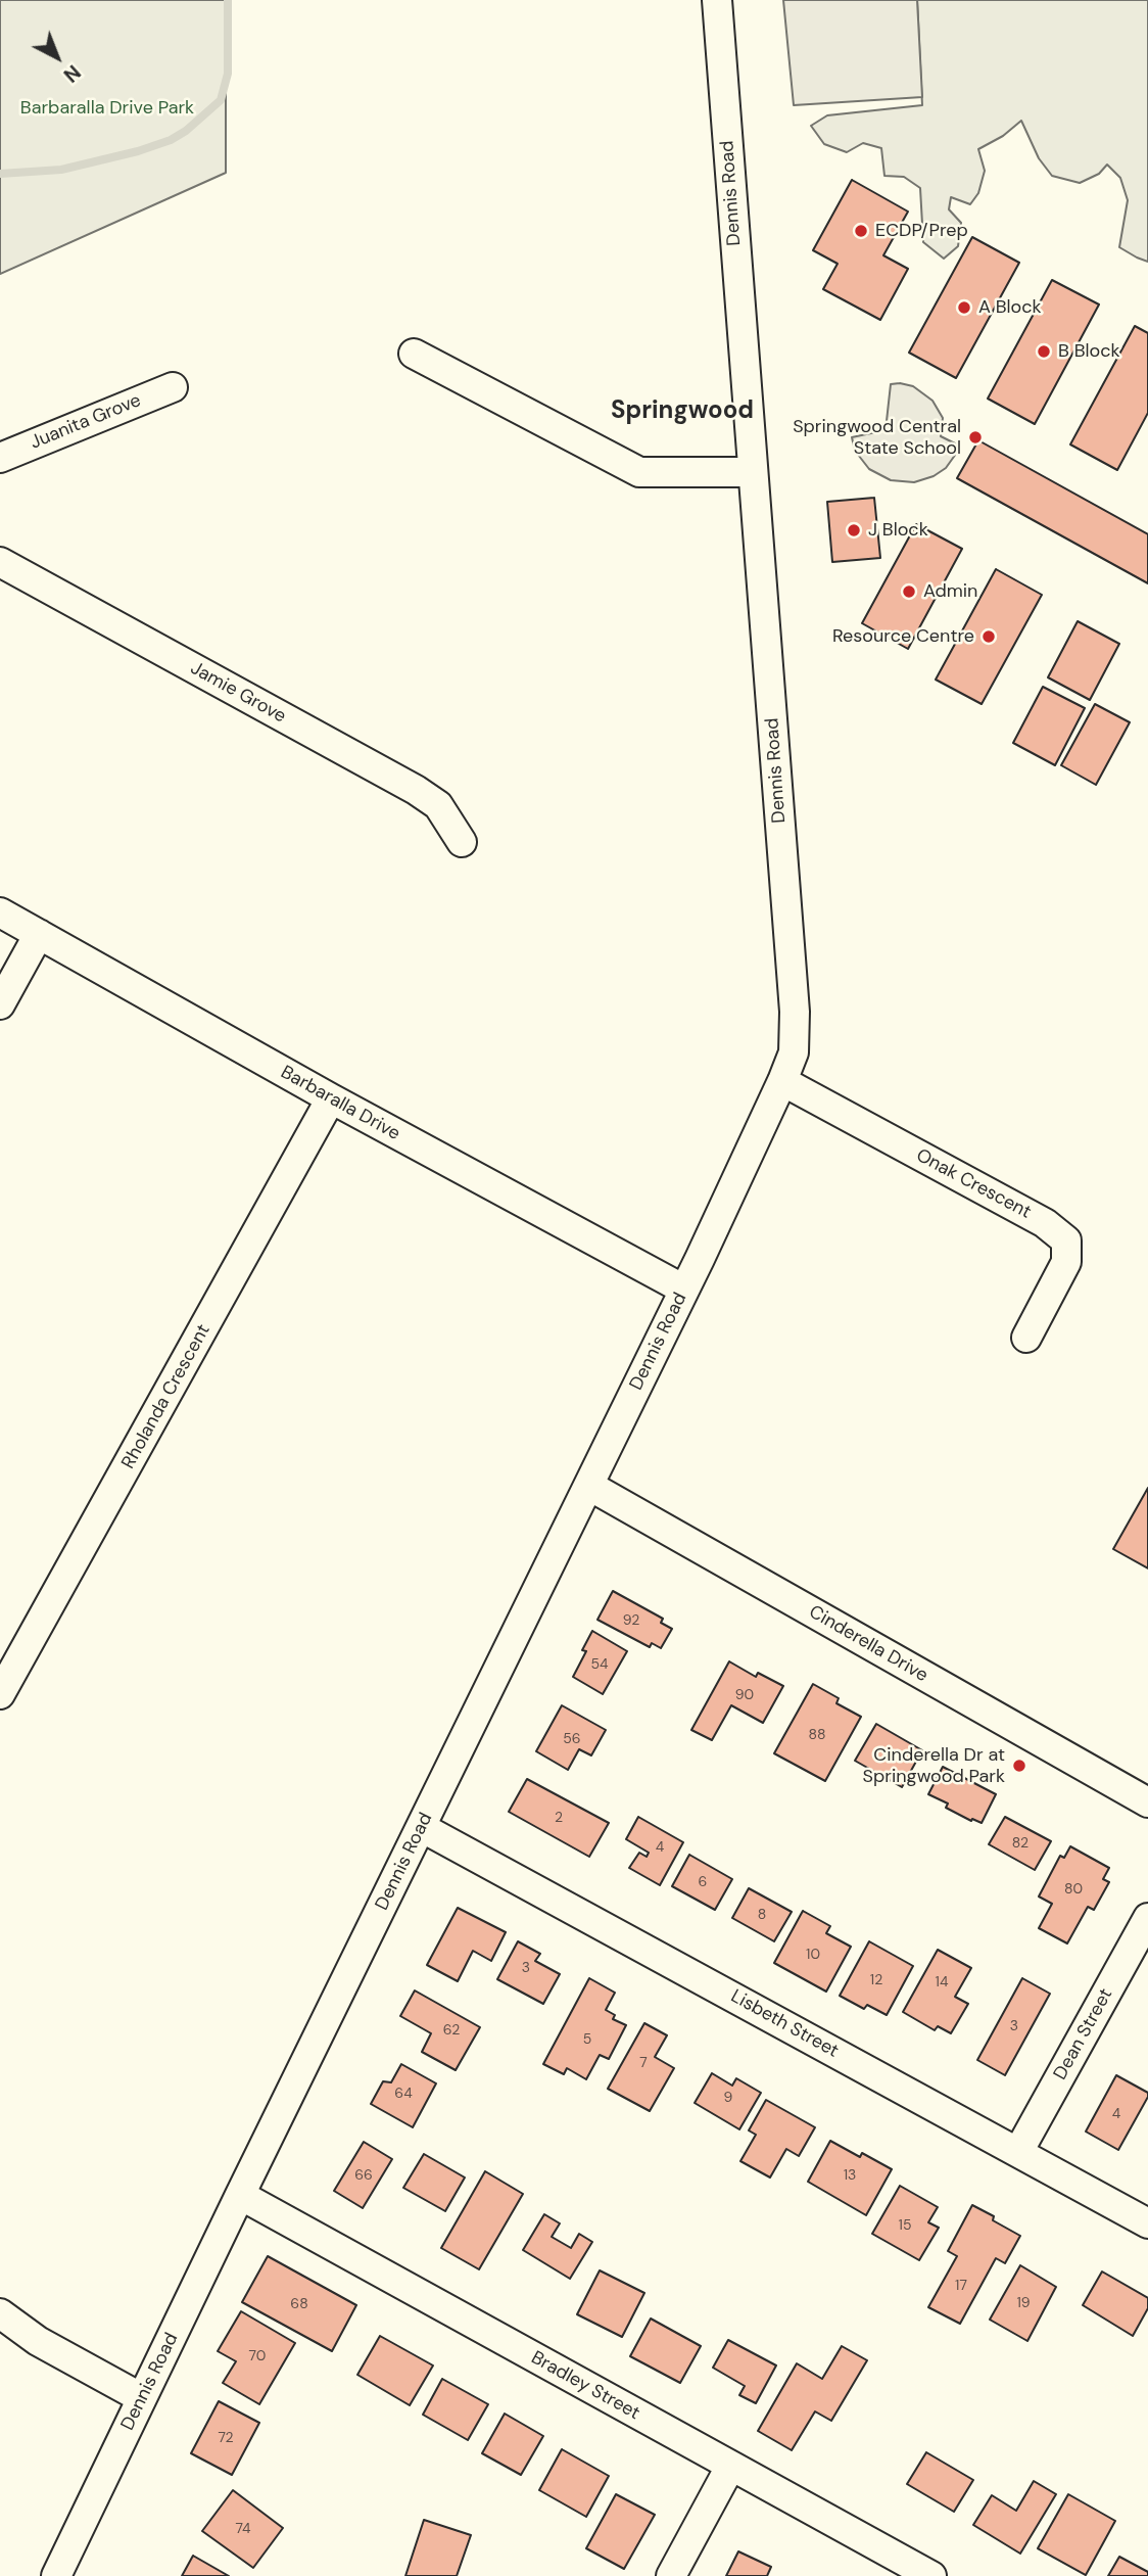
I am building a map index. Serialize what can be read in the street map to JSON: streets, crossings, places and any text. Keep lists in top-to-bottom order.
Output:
{
  "streets": {
    "street": [
      "Dennis Road",
      "Juanita Grove",
      "Jamie Grove",
      "Barbaralla Drive",
      "Onak Crescent",
      "Rholanda Crescent",
      "Cinderella Drive",
      "Lisbeth Street",
      "Dean Street",
      "Bradley Street"
    ]
  },
  "crossings": [
    ["Dennis Road", "Barbaralla Drive"],
    ["Dennis Road", "Onak Crescent"],
    ["Dennis Road", "Cinderella Drive"],
    ["Dennis Road", "Lisbeth Street"],
    ["Dennis Road", "Bradley Street"],
    ["Barbaralla Drive", "Rholanda Crescent"],
    ["Lisbeth Street", "Dean Street"]
  ],
  "districts": ["Springwood"],
  "parks": ["Barbaralla Drive Park"],
  "places": [
    "ECDP/Prep",
    "A Block",
    "B Block",
    "Springwood Central State School",
    "J Block",
    "Admin",
    "Resource Centre",
    "Cinderella Dr at Springwood Park"
  ],
  "house_numbers": [
    "92",
    "54",
    "90",
    "88",
    "56",
    "2",
    "82",
    "4",
    "6",
    "80",
    "8",
    "10",
    "3",
    "12",
    "14",
    "3",
    "62",
    "5",
    "7",
    "64",
    "9",
    "4",
    "66",
    "13",
    "15",
    "17",
    "19",
    "68",
    "70",
    "72",
    "74"
  ],
  "north": "bottom right"
}
